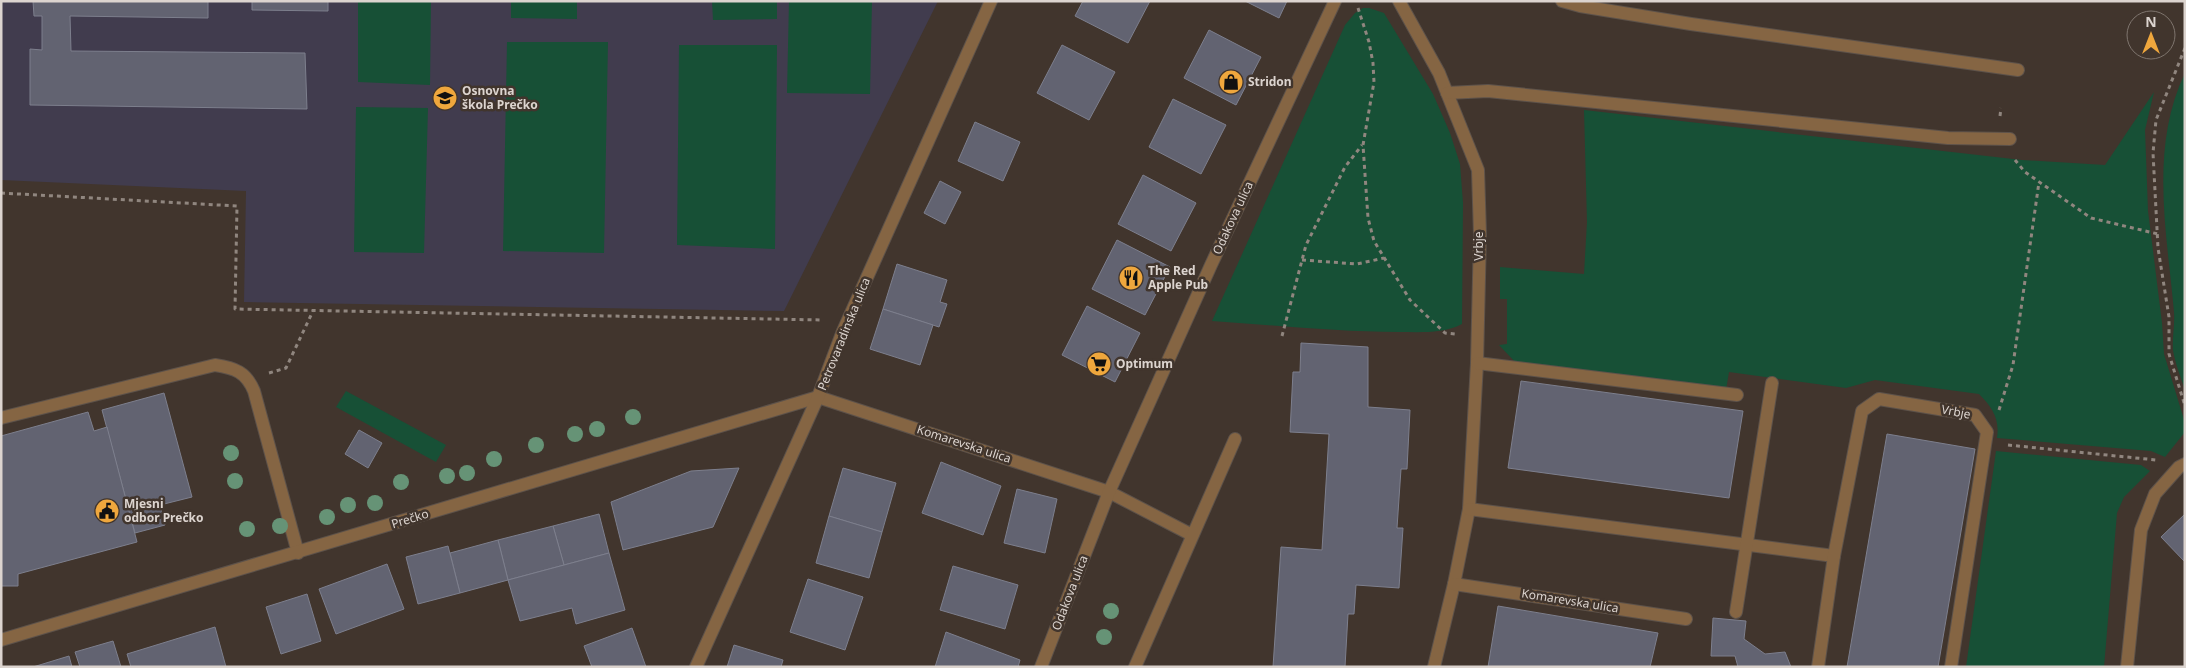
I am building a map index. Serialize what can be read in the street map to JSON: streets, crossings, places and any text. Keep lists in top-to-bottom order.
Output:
{
  "streets": {
    "street": [
      "Odakova ulica",
      "Vrbje",
      "Petrovaradinska ulica",
      "Komarevska ulica",
      "Prečko"
    ]
  },
  "crossings": [
    ["Odakova ulica", "Komarevska ulica"],
    ["Vrbje", "Komarevska ulica"],
    ["Petrovaradinska ulica", "Komarevska ulica"],
    ["Petrovaradinska ulica", "Prečko"],
    ["Komarevska ulica", "Prečko"]
  ],
  "places": {
    "shop": ["Stridon"],
    "school or university": ["Osnovna škola Prečko"],
    "restaurant": ["The Red Apple Pub"],
    "supermarket": ["Optimum"],
    "public building": ["Mjesni odbor Prečko"]
  },
  "north": "top"
}
